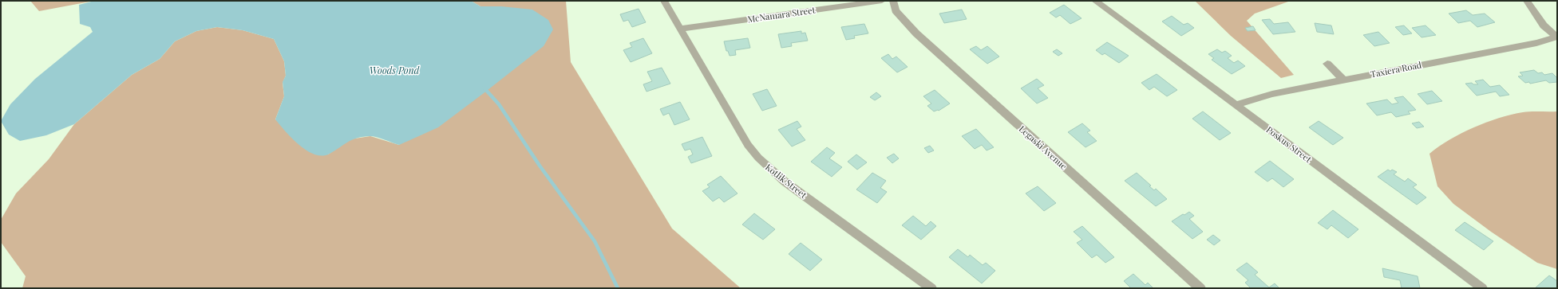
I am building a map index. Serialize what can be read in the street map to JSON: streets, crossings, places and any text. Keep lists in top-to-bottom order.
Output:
{
  "streets": {
    "street": [
      "McNamara Street",
      "Taxiera Road",
      "Poskus Street",
      "Legaski Avenue",
      "Kotlik Street"
    ]
  },
  "crossings": [
    ["McNamara Street", "Kotlik Street"],
    ["Taxiera Road", "Poskus Street"]
  ],
  "water": ["Woods Pond"]
}
